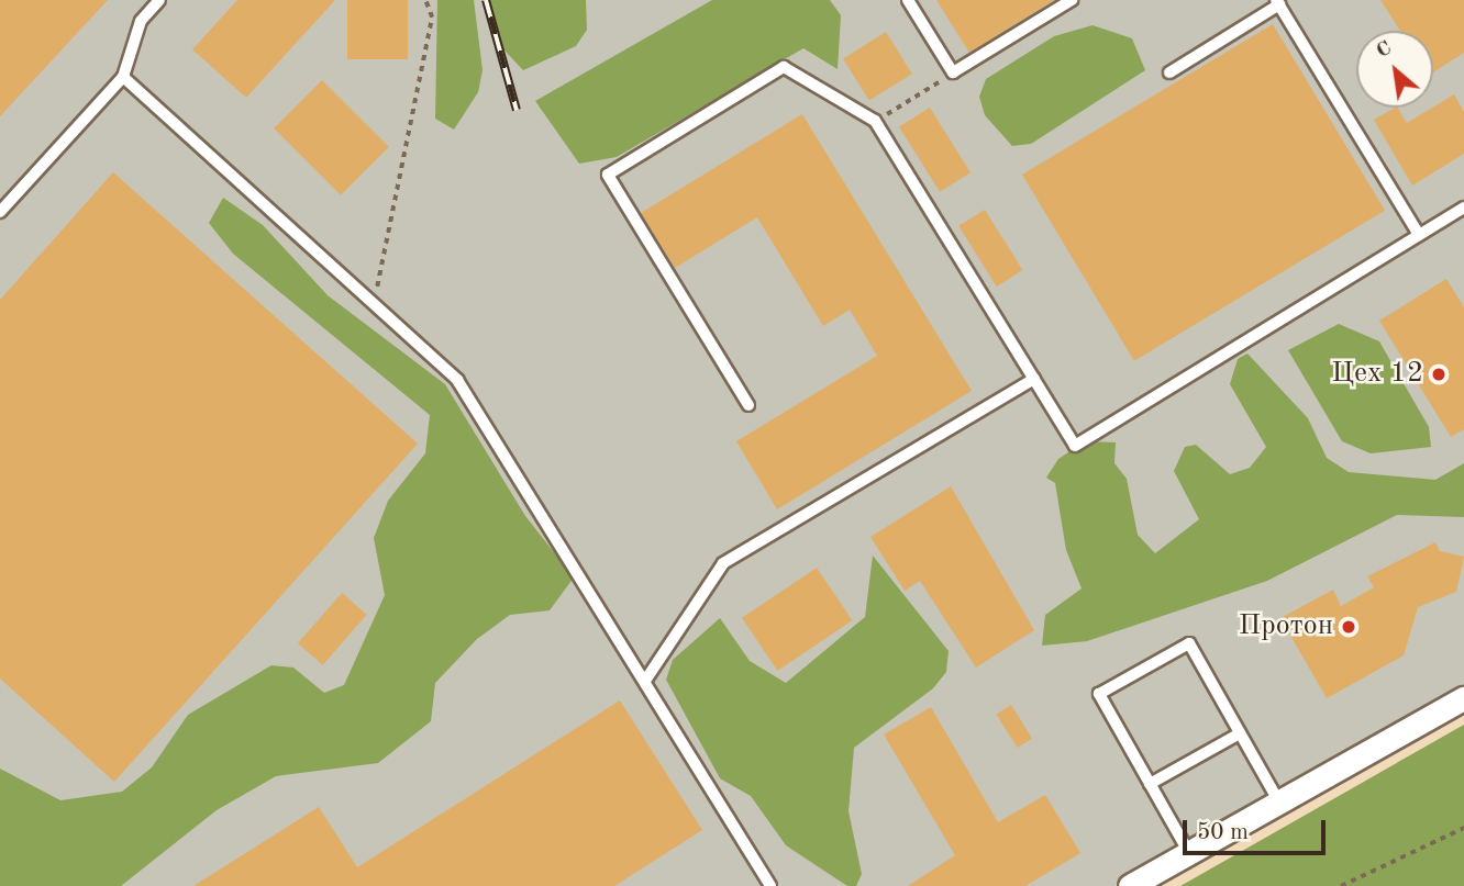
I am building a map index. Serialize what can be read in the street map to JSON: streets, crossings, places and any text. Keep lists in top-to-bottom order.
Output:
{
  "places": ["Цех 12", "Протон"],
  "scale_bar": "50 m",
  "north": "top left"
}
